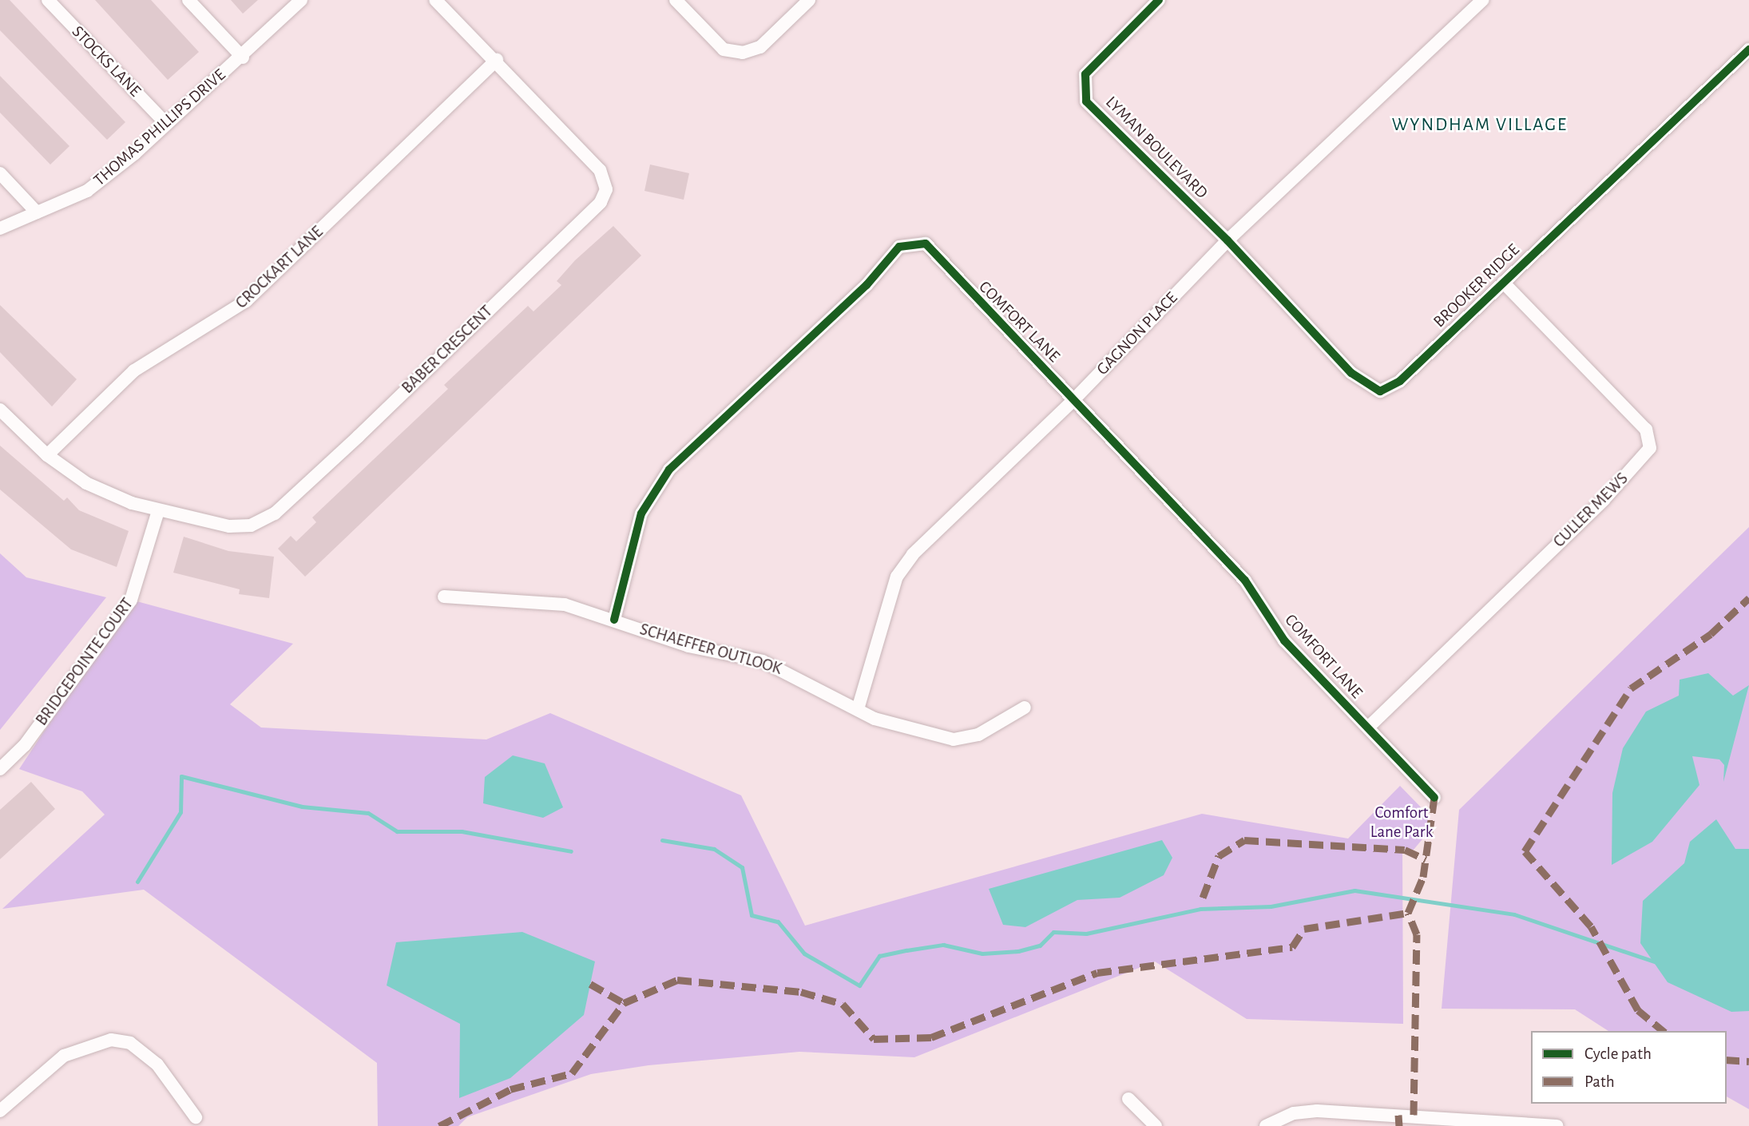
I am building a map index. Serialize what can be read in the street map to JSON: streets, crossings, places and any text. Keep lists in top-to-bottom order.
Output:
{
  "streets": {
    "street": [
      "STOCKS LANE",
      "THOMAS PHILLIPS DRIVE",
      "LYMAN BOULEVARD",
      "CROCKART LANE",
      "BROOKER RIDGE",
      "COMFORT LANE",
      "GAGNON PLACE",
      "BABER CRESCENT",
      "CULLER MEWS",
      "SCHAEFFER OUTLOOK",
      "BRIDGEPOINTE COURT"
    ]
  },
  "crossings": [
    ["STOCKS LANE", "THOMAS PHILLIPS DRIVE"],
    ["LYMAN BOULEVARD", "BROOKER RIDGE"],
    ["LYMAN BOULEVARD", "GAGNON PLACE"],
    ["CROCKART LANE", "BABER CRESCENT"],
    ["BROOKER RIDGE", "GAGNON PLACE"],
    ["BROOKER RIDGE", "CULLER MEWS"],
    ["COMFORT LANE", "GAGNON PLACE"],
    ["COMFORT LANE", "CULLER MEWS"],
    ["COMFORT LANE", "SCHAEFFER OUTLOOK"],
    ["GAGNON PLACE", "SCHAEFFER OUTLOOK"],
    ["BABER CRESCENT", "BRIDGEPOINTE COURT"]
  ],
  "districts": ["WYNDHAM VILLAGE"],
  "parks": ["Comfort Lane Park"],
  "legend": ["Cycle path", "Path"]
}
